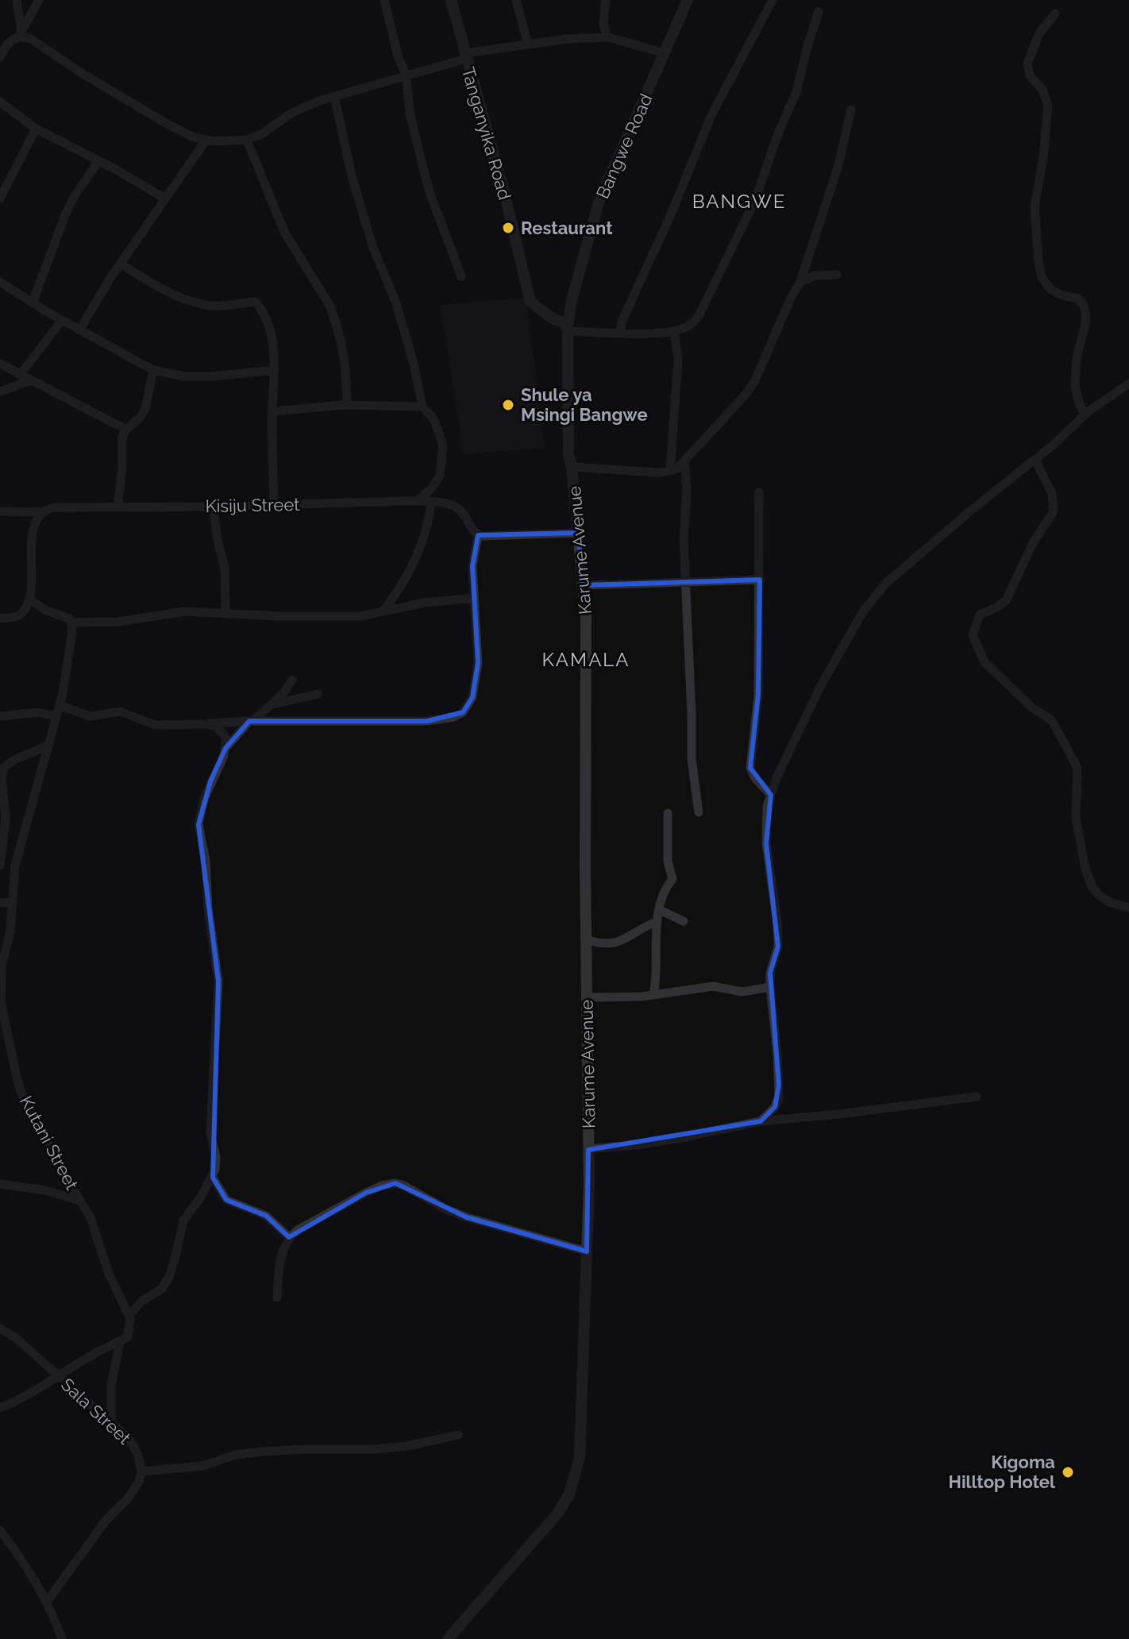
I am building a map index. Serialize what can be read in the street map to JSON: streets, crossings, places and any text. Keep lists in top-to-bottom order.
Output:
{
  "streets": {
    "street": [
      "Tanganyika Road",
      "Bangwe Road",
      "Kisiju Street",
      "Karume Avenue",
      "Kutani Street",
      "Sala Street"
    ]
  },
  "crossings": [
    ["Tanganyika Road", "Bangwe Road"],
    ["Bangwe Road", "Karume Avenue"]
  ],
  "districts": ["BANGWE", "KAMALA"],
  "places": ["Restaurant", "Shule ya Msingi Bangwe", "Kigoma Hilltop Hotel"]
}
